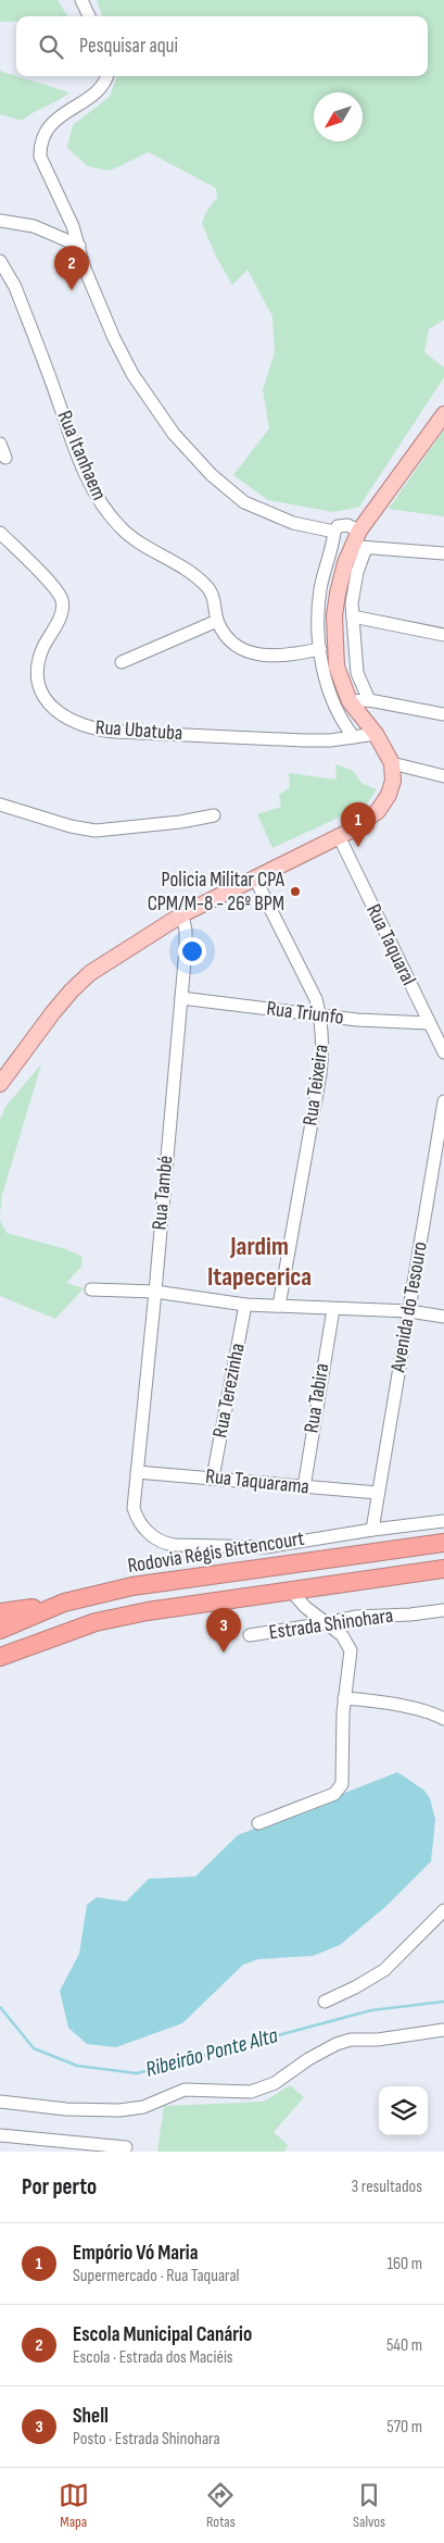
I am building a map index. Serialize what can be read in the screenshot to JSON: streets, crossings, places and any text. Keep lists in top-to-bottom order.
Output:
{
  "streets": {
    "highway": ["Rodovia Régis Bittencourt"],
    "street": [
      "Rua Itanhaem",
      "Rua Ubatuba",
      "Rua Taquaral",
      "Rua Triunfo",
      "Rua Teixeira",
      "Rua També",
      "Avenida do Tesouro",
      "Rua Terezinha",
      "Rua Tabira",
      "Rua Taquarama",
      "Estrada Shinohara"
    ]
  },
  "crossings": [
    ["Rua Taquaral", "Rua Triunfo"],
    ["Rua Triunfo", "Rua Teixeira"],
    ["Rua Triunfo", "Rua També"],
    ["Rua També", "Avenida do Tesouro"],
    ["Rua També", "Rua Taquarama"],
    ["Avenida do Tesouro", "Rua Taquarama"],
    ["Rua Terezinha", "Rua Taquarama"],
    ["Rua Tabira", "Rua Taquarama"]
  ],
  "districts": ["Jardim Itapecerica"],
  "water": ["Ribeirão Ponte Alta"],
  "places": ["Policia Militar CPA CPM/M-8 - 26º BPM"],
  "north": "bottom left",
  "page": {
    "search": "Pesquisar aqui",
    "pins": ["2", "1", "3"],
    "heading": ["Por perto", "3 resultados"],
    "list": [
      {
        "mark": "1",
        "name": "Empório Vó Maria",
        "note": "Supermercado · Rua Taquaral",
        "value": "160 m"
      },
      {
        "mark": "2",
        "name": "Escola Municipal Canário",
        "note": "Escola · Estrada dos Maciéis",
        "value": "540 m"
      },
      {
        "mark": "3",
        "name": "Shell",
        "note": "Posto · Estrada Shinohara",
        "value": "570 m"
      }
    ],
    "nav": ["Mapa", "Rotas", "Salvos"]
  }
}
